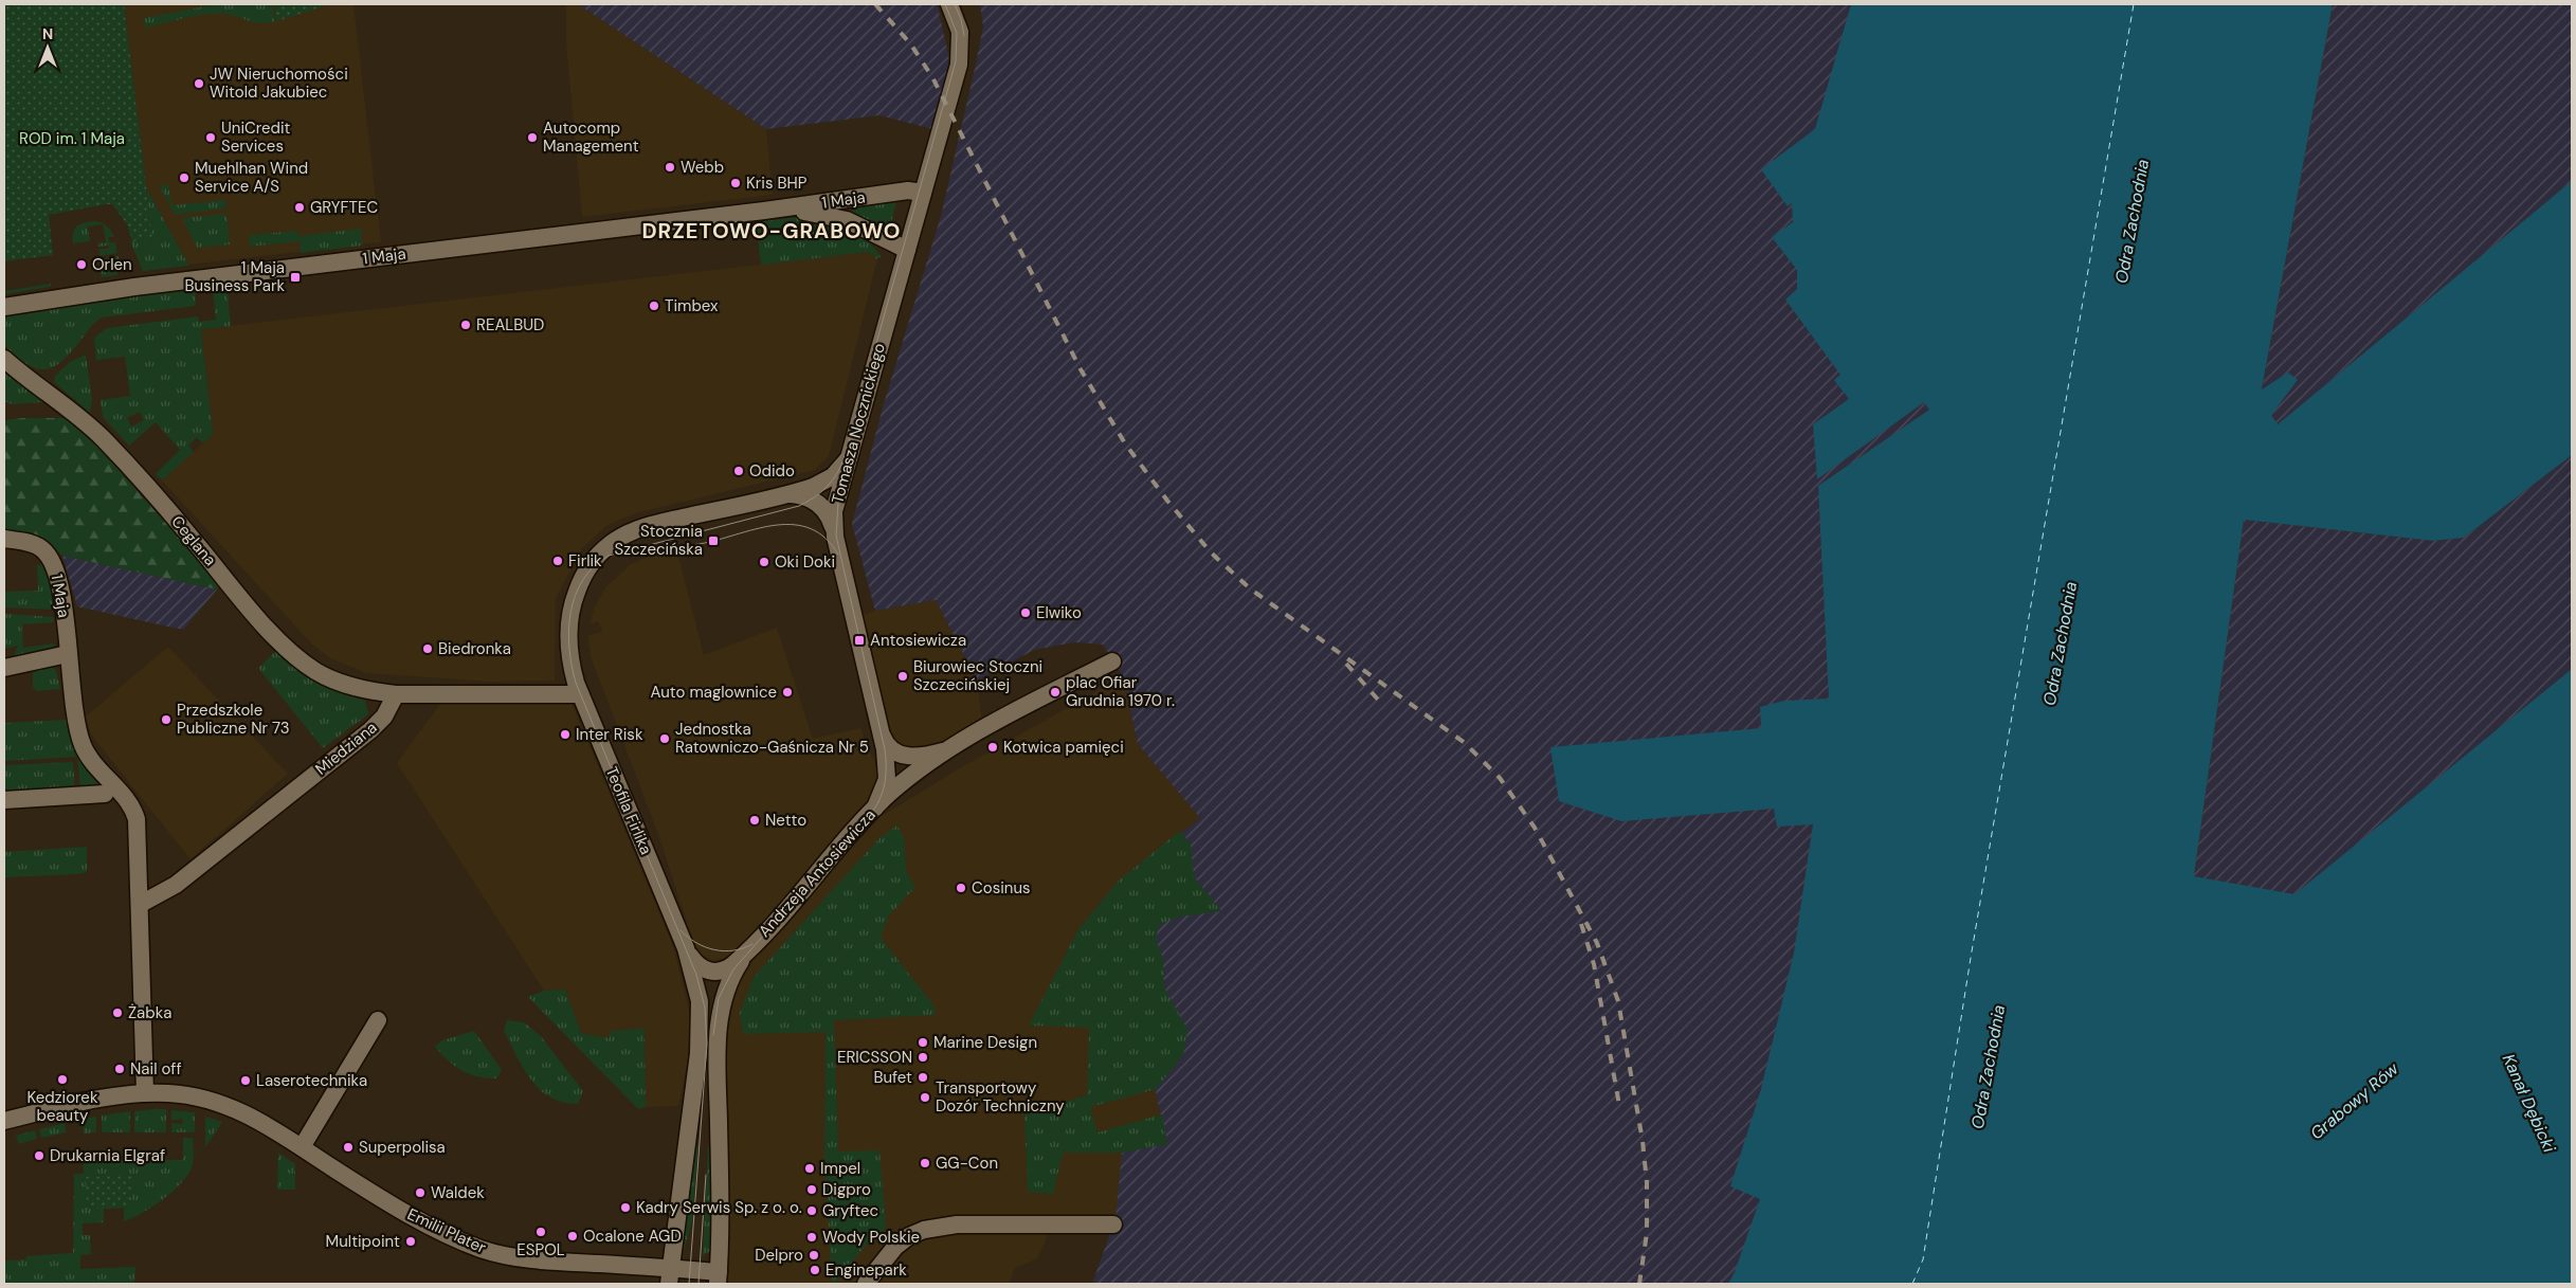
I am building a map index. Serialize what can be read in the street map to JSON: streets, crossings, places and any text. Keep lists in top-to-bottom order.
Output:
{
  "streets": {
    "street": [
      "1 Maja",
      "Tomasza Nocznickiego",
      "Ceglana",
      "Miedziana",
      "Teofila Firlika",
      "Andrzeja Antosiewicza",
      "Emilii Plater"
    ]
  },
  "crossings": [
    ["1 Maja", "Tomasza Nocznickiego"],
    ["Tomasza Nocznickiego", "Teofila Firlika"],
    ["Tomasza Nocznickiego", "Andrzeja Antosiewicza"],
    ["Ceglana", "Miedziana"],
    ["Teofila Firlika", "Andrzeja Antosiewicza"],
    ["Teofila Firlika", "Emilii Plater"]
  ],
  "districts": ["DRZETOWO-GRABOWO"],
  "water": ["Odra Zachodnia", "Grabowy Rów", "Kanał Dębicki"],
  "parks": ["ROD im. 1 Maja"],
  "places": {
    "other": [
      "JW Nieruchomości Witold Jakubiec",
      "UniCredit Services",
      "Autocomp Management",
      "Webb",
      "Muehlhan Wind Service A/S",
      "Kris BHP",
      "GRYFTEC",
      "Orlen",
      "Timbex",
      "REALBUD",
      "Odido",
      "Firlik",
      "Oki Doki",
      "Elwiko",
      "Biedronka",
      "Biurowiec Stoczni Szczecińskiej",
      "Auto maglownice",
      "plac Ofiar Grudnia 1970 r.",
      "Przedszkole Publiczne Nr 73",
      "Inter Risk",
      "Jednostka Ratowniczo-Gaśnicza Nr 5",
      "Kotwica pamięci",
      "Netto",
      "Cosinus",
      "Żabka",
      "Marine Design",
      "ERICSSON",
      "Nail off",
      "Bufet",
      "Kedziorek beauty",
      "Laserotechnika",
      "Transportowy Dozór Techniczny",
      "Superpolisa",
      "Drukarnia Elgraf",
      "GG-Con",
      "Impel",
      "Digpro",
      "Waldek",
      "Kadry Serwis Sp. z o. o.",
      "Gryftec",
      "ESPOL",
      "Ocalone AGD",
      "Wody Polskie",
      "Multipoint",
      "Delpro",
      "Enginepark"
    ],
    "transit": ["1 Maja Business Park", "Stocznia Szczecińska", "Antosiewicza"]
  },
  "north": "top"
}
